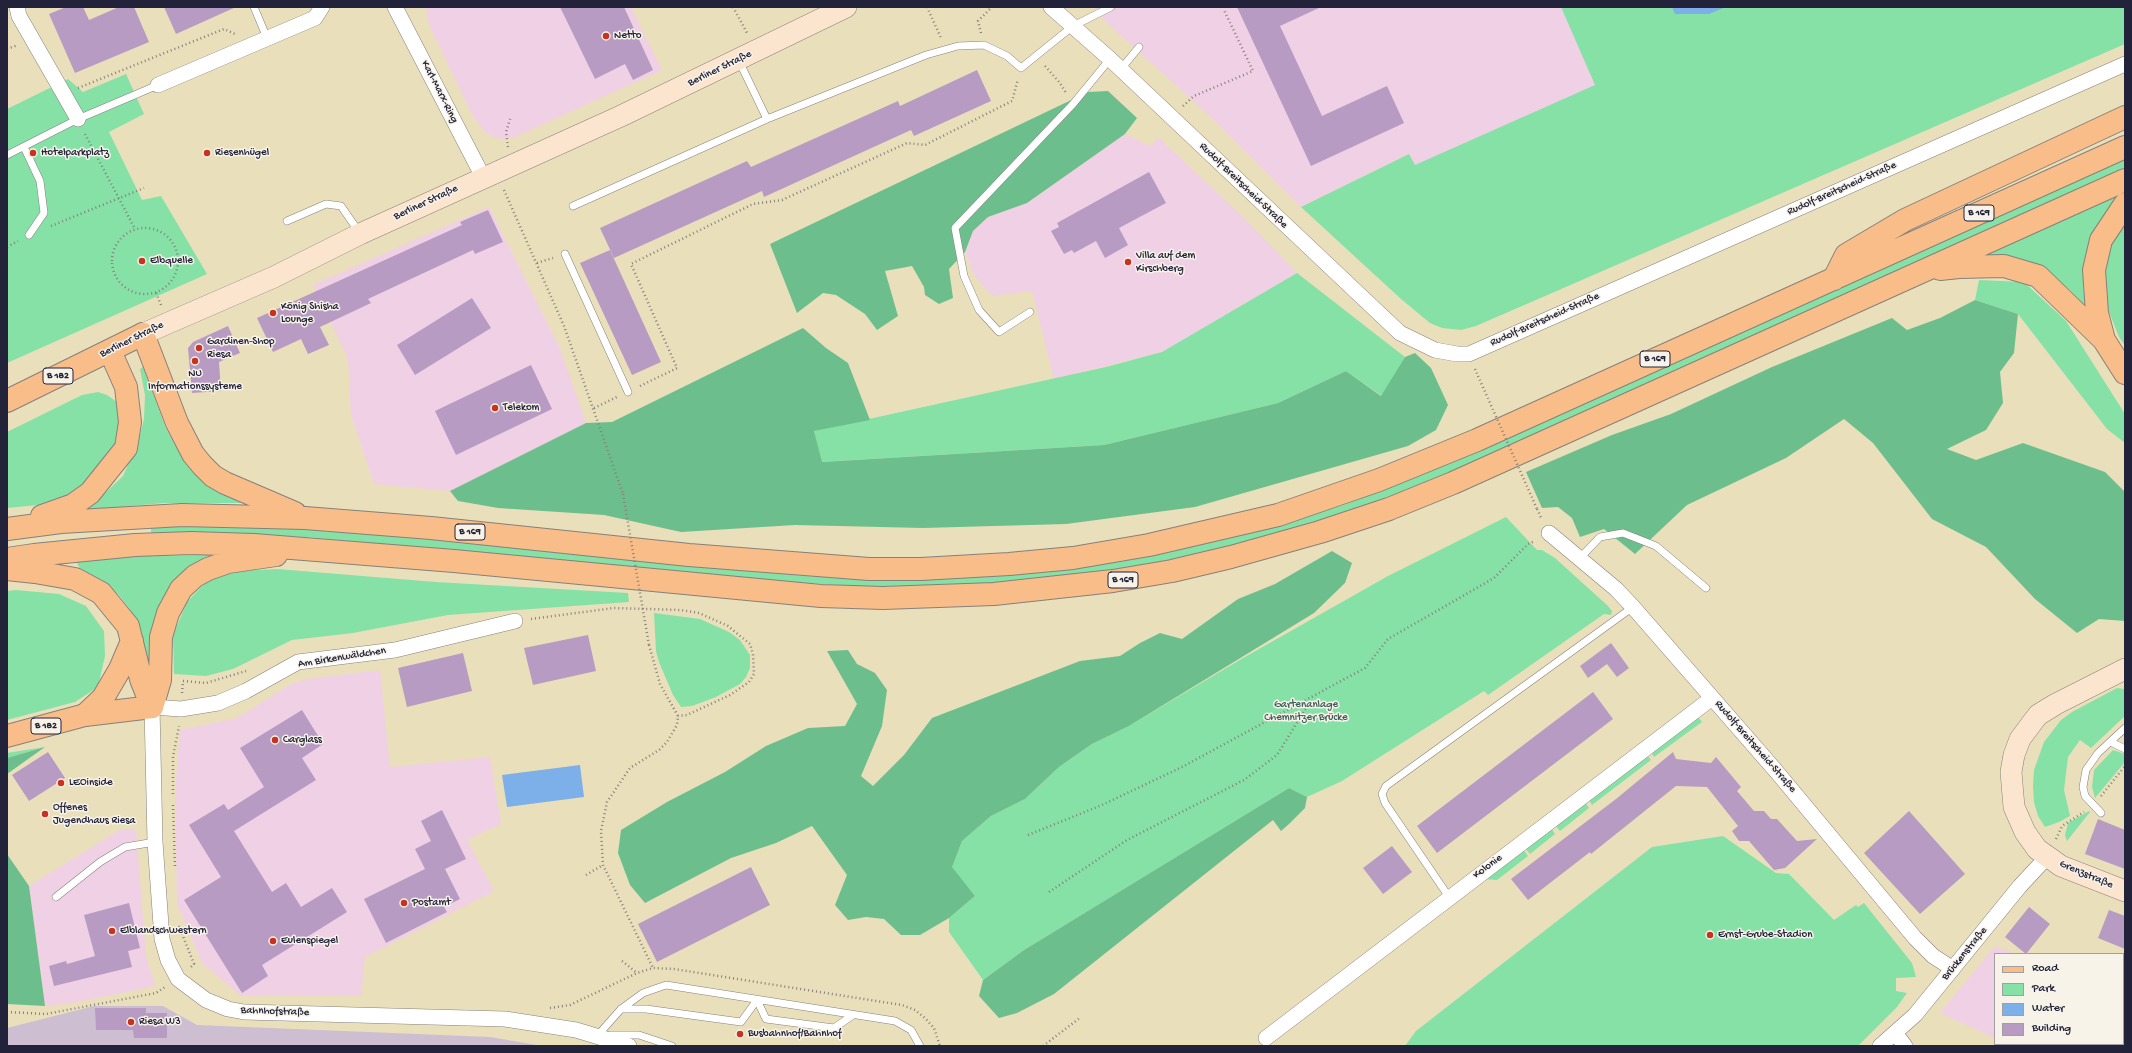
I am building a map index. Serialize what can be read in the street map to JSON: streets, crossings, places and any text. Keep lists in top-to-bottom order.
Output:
{
  "streets": {
    "main road": [
      "Berliner Straße",
      "B 169",
      "B 182",
      "Grenzstraße"
    ],
    "street": [
      "Karl-Marx-Ring",
      "Rudolf-Breitscheid-Straße",
      "Am Birkenwäldchen",
      "Kolonie",
      "Brückenstraße",
      "Bahnhofstraße"
    ]
  },
  "crossings": [
    ["Berliner Straße", "Karl-Marx-Ring"],
    ["Rudolf-Breitscheid-Straße", "Kolonie"],
    ["Rudolf-Breitscheid-Straße", "Brückenstraße"],
    ["B 182", "Am Birkenwäldchen"],
    ["B 182", "Bahnhofstraße"],
    ["Am Birkenwäldchen", "Bahnhofstraße"],
    ["Grenzstraße", "Brückenstraße"]
  ],
  "parks": ["Gartenanlage Chemnitzer Brücke"],
  "places": [
    "Netto",
    "Hotelparkplatz",
    "Riesenhügel",
    "Elbquelle",
    "Villa auf dem Kirschberg",
    "König Shisha Lounge",
    "Gardinen-Shop Riesa",
    "NU Informationssysteme",
    "Telekom",
    "Carglass",
    "LEOinside",
    "Offenes Jugendhaus Riesa",
    "Postamt",
    "Elblandschwestern",
    "Ernst-Grube-Stadion",
    "Eulenspiegel",
    "Riesa W3",
    "Busbahnhof/Bahnhof"
  ],
  "legend": [
    "Road",
    "Park",
    "Water",
    "Building"
  ]
}
